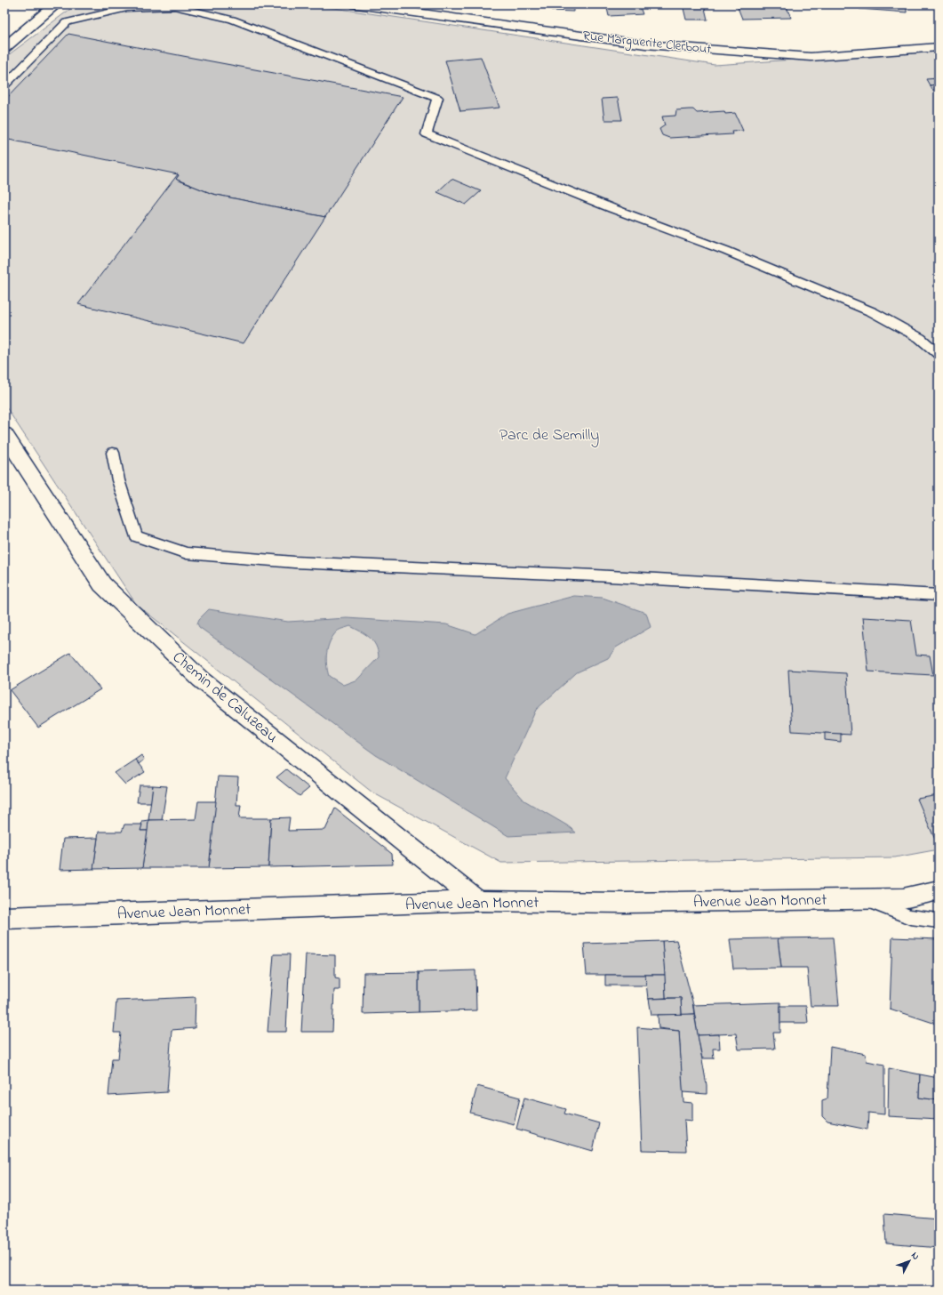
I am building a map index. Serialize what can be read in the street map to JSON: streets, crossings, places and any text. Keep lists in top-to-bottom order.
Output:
{
  "streets": {
    "street": ["Rue Marguerite Clerbout", "Chemin de Caluzeau", "Avenue Jean Monnet"]
  },
  "crossings": [
    ["Chemin de Caluzeau", "Avenue Jean Monnet"]
  ],
  "parks": ["Parc de Semilly"],
  "north": "top right"
}
